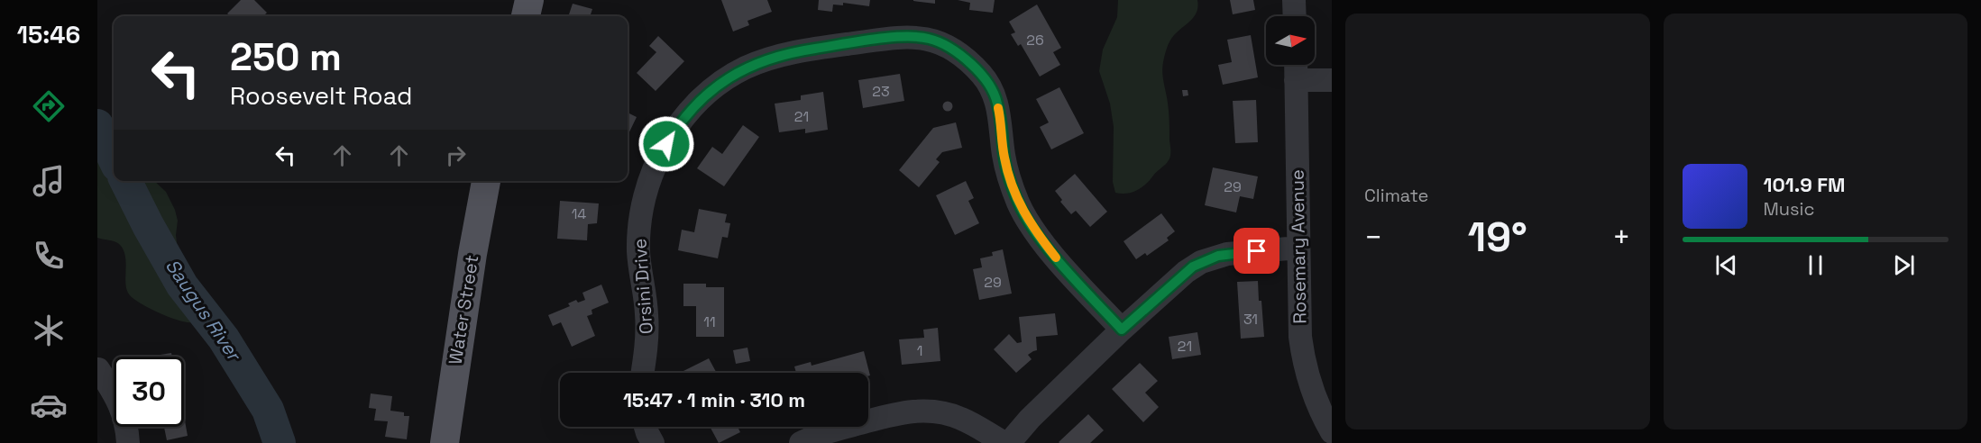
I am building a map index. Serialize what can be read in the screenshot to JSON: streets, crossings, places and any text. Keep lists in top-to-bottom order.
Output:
{
  "streets": {
    "main road": ["Water Street"],
    "street": ["Rosemary Avenue", "Orsini Drive"]
  },
  "water": ["Saugus River"],
  "house_numbers": [
    "26",
    "23",
    "21",
    "29",
    "14",
    "29",
    "31",
    "11",
    "21",
    "1"
  ],
  "north": "right",
  "page": {
    "tabs": "15:46",
    "tile": "Climate",
    "turn": ["250 m", "Roosevelt Road"],
    "song": ["101.9 FM", "Music"],
    "heat": ["−", "19°", "+"],
    "limit": "30",
    "trip": "15:47 · 1 min · 310 m"
  }
}
